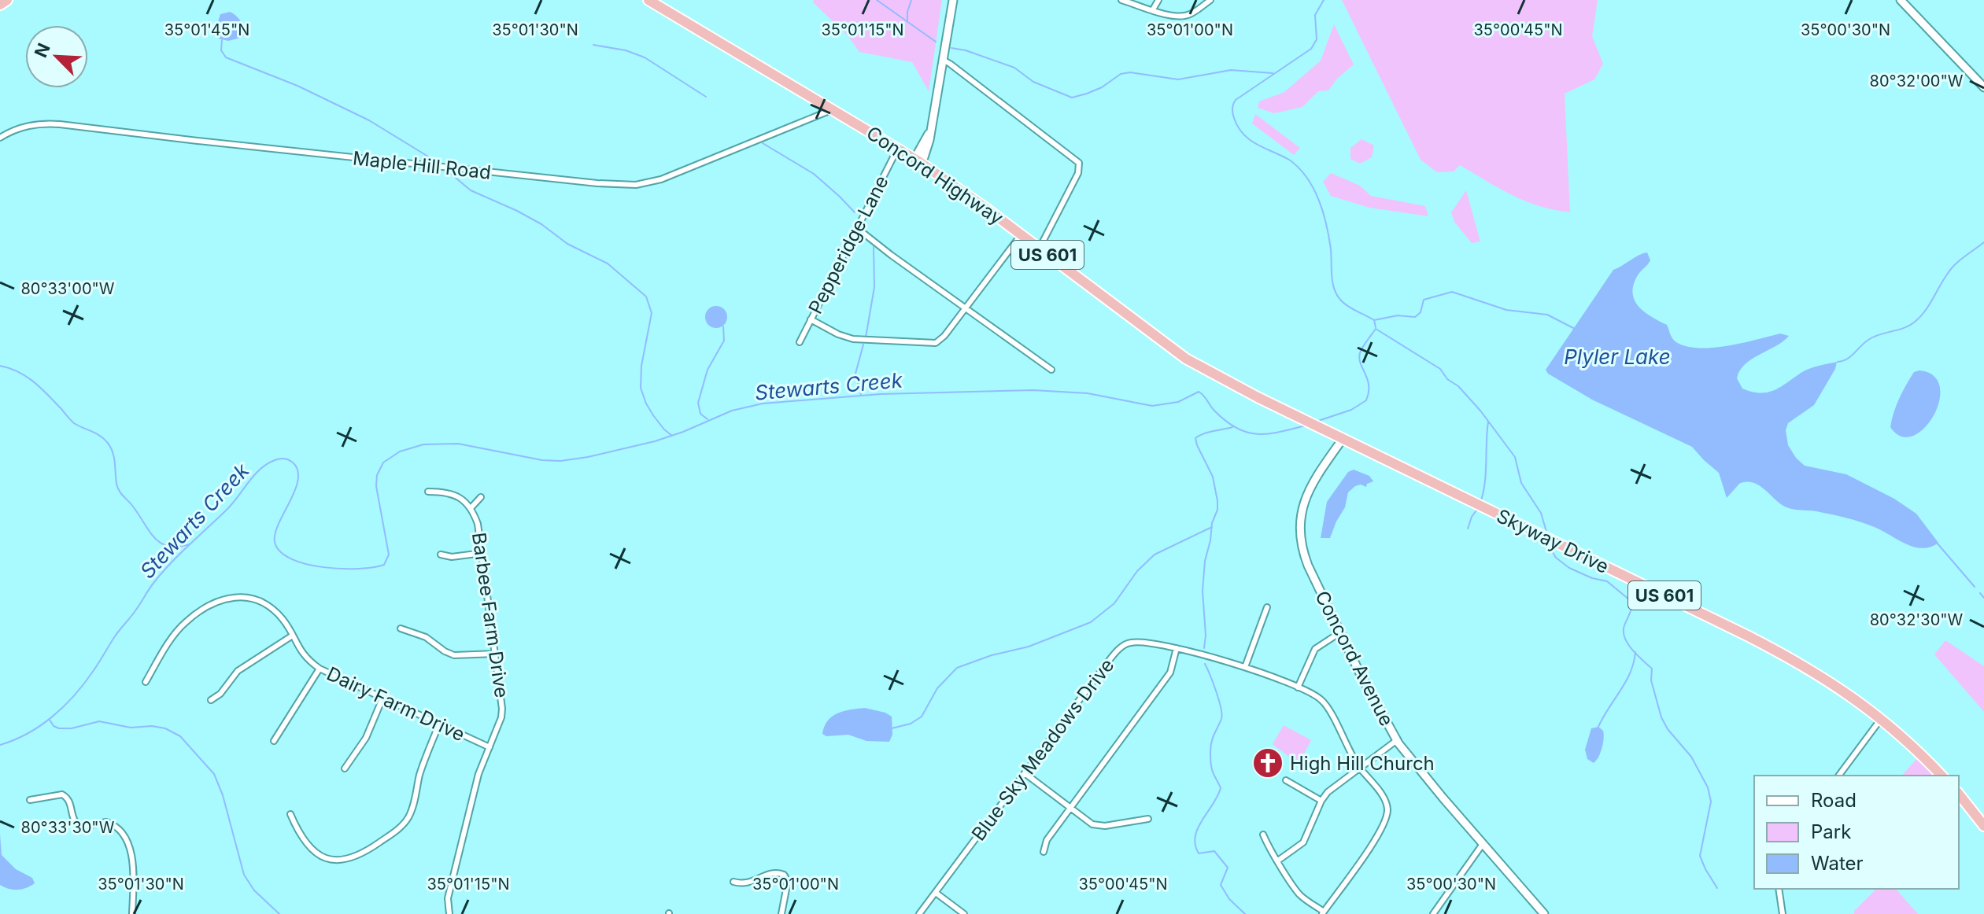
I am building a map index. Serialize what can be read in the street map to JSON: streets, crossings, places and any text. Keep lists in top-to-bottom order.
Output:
{
  "streets": {
    "highway": ["Concord Highway", "US 601", "Skyway Drive"],
    "street": [
      "Maple Hill Road",
      "Pepperidge Lane",
      "Barbee Farm Drive",
      "Concord Avenue",
      "Dairy Farm Drive",
      "Blue Sky Meadows Drive"
    ]
  },
  "crossings": [
    ["Maple Hill Road", "Concord Highway"],
    ["Concord Highway", "Pepperidge Lane"],
    ["Concord Highway", "Skyway Drive"],
    ["Concord Highway", "Concord Avenue"],
    ["Skyway Drive", "Concord Avenue"],
    ["Barbee Farm Drive", "Dairy Farm Drive"]
  ],
  "water": ["Plyler Lake", "Stewarts Creek"],
  "places": {
    "church": ["High Hill Church"]
  },
  "legend": ["Road", "Park", "Water"],
  "north": "top left",
  "coordinates": [
    "35°01'45\"N",
    "35°00'45\"N",
    "35°01'30\"N",
    "35°01'15\"N",
    "35°01'00\"N",
    "35°00'30\"N",
    "80°32'00\"W",
    "80°33'00\"W",
    "80°32'30\"W",
    "80°33'30\"W"
  ]
}
